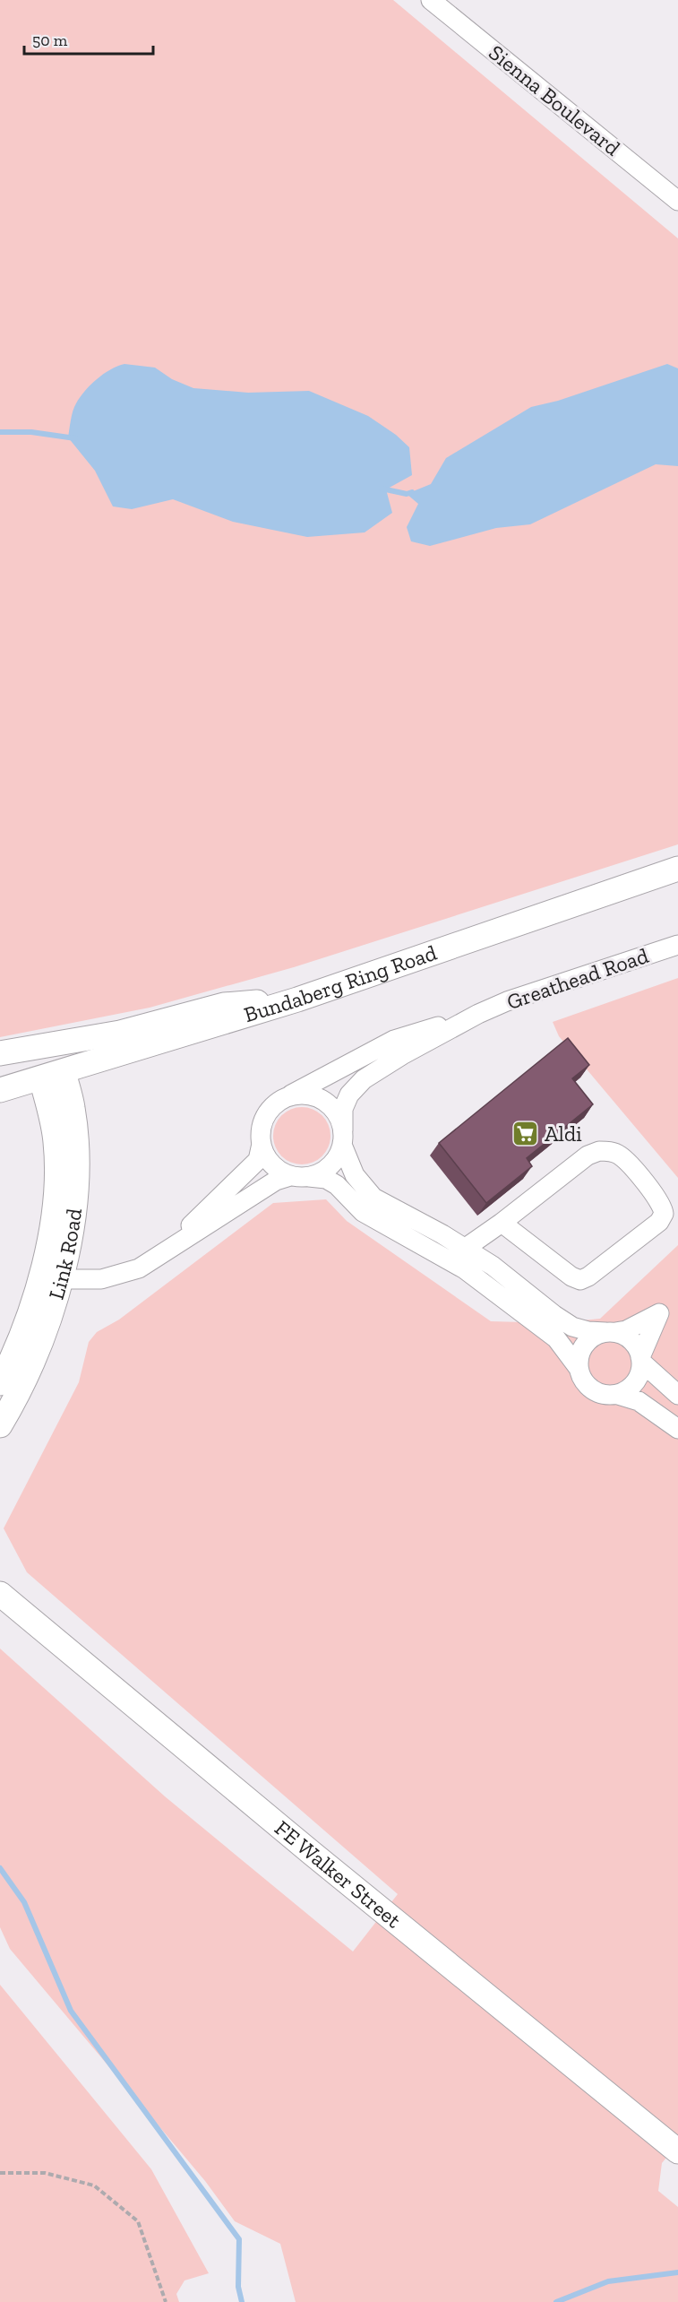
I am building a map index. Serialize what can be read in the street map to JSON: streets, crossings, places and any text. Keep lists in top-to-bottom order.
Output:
{
  "streets": {
    "main road": ["Bundaberg Ring Road", "Link Road", "FE Walker Street"],
    "street": ["Sienna Boulevard", "Greathead Road"]
  },
  "crossings": [
    ["Greathead Road", "Link Road"],
    ["Bundaberg Ring Road", "Link Road"]
  ],
  "places": {
    "supermarket": ["Aldi"]
  },
  "scale_bar": "50 m"
}
